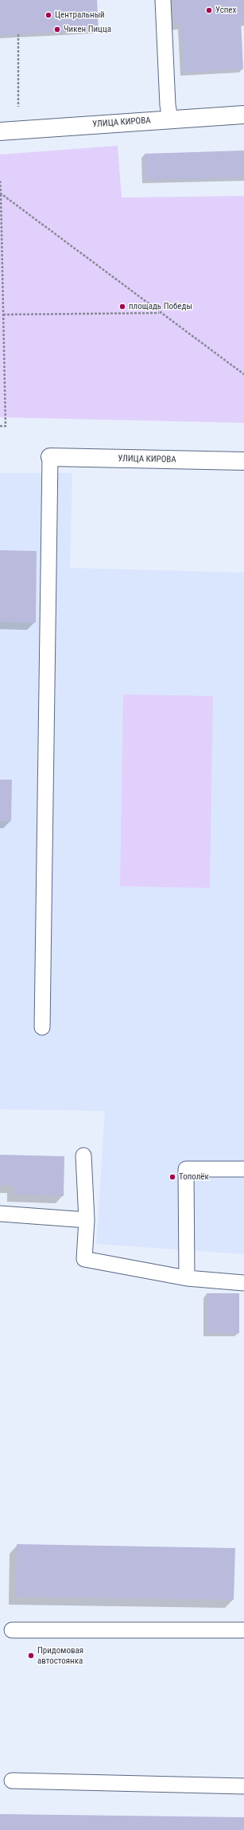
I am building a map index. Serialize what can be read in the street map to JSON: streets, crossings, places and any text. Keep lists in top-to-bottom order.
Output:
{
  "streets": {
    "street": ["УЛИЦА КИРОВА"]
  },
  "places": [
    "Успех",
    "Центральный",
    "Чикен Пицца",
    "площадь Победы",
    "Тополёк",
    "Придомовая автостоянка"
  ]
}
